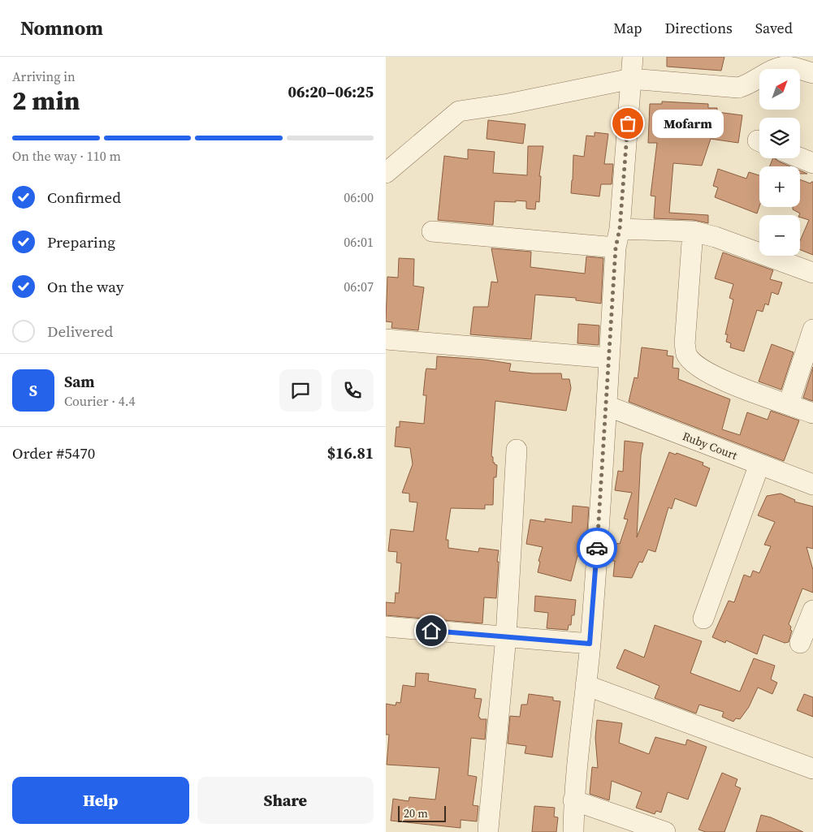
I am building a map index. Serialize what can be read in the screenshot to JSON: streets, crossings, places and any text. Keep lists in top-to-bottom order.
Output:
{
  "streets": {
    "street": ["Ruby Court"]
  },
  "places": ["Mofarm"],
  "scale_bar": "20 m",
  "north": "top right",
  "page": {
    "header": "Nomnom",
    "nav": ["Map", "Directions", "Saved"],
    "heading": ["2 min", "Arriving in", "06:20–06:25"],
    "panel": [
      "Sam",
      "Courier · 4.4",
      "Order #5470",
      "$16.81"
    ],
    "map_buttons": ["+", "−"],
    "bubble": "Mofarm",
    "bar": "On the way · 110 m",
    "list": [
      ["Confirmed", "06:00"],
      ["Preparing", "06:01"],
      ["On the way", "06:07"],
      "Delivered"
    ],
    "round": "S",
    "buttons": ["Help", "Share"],
    "scale": "20 m"
  }
}
